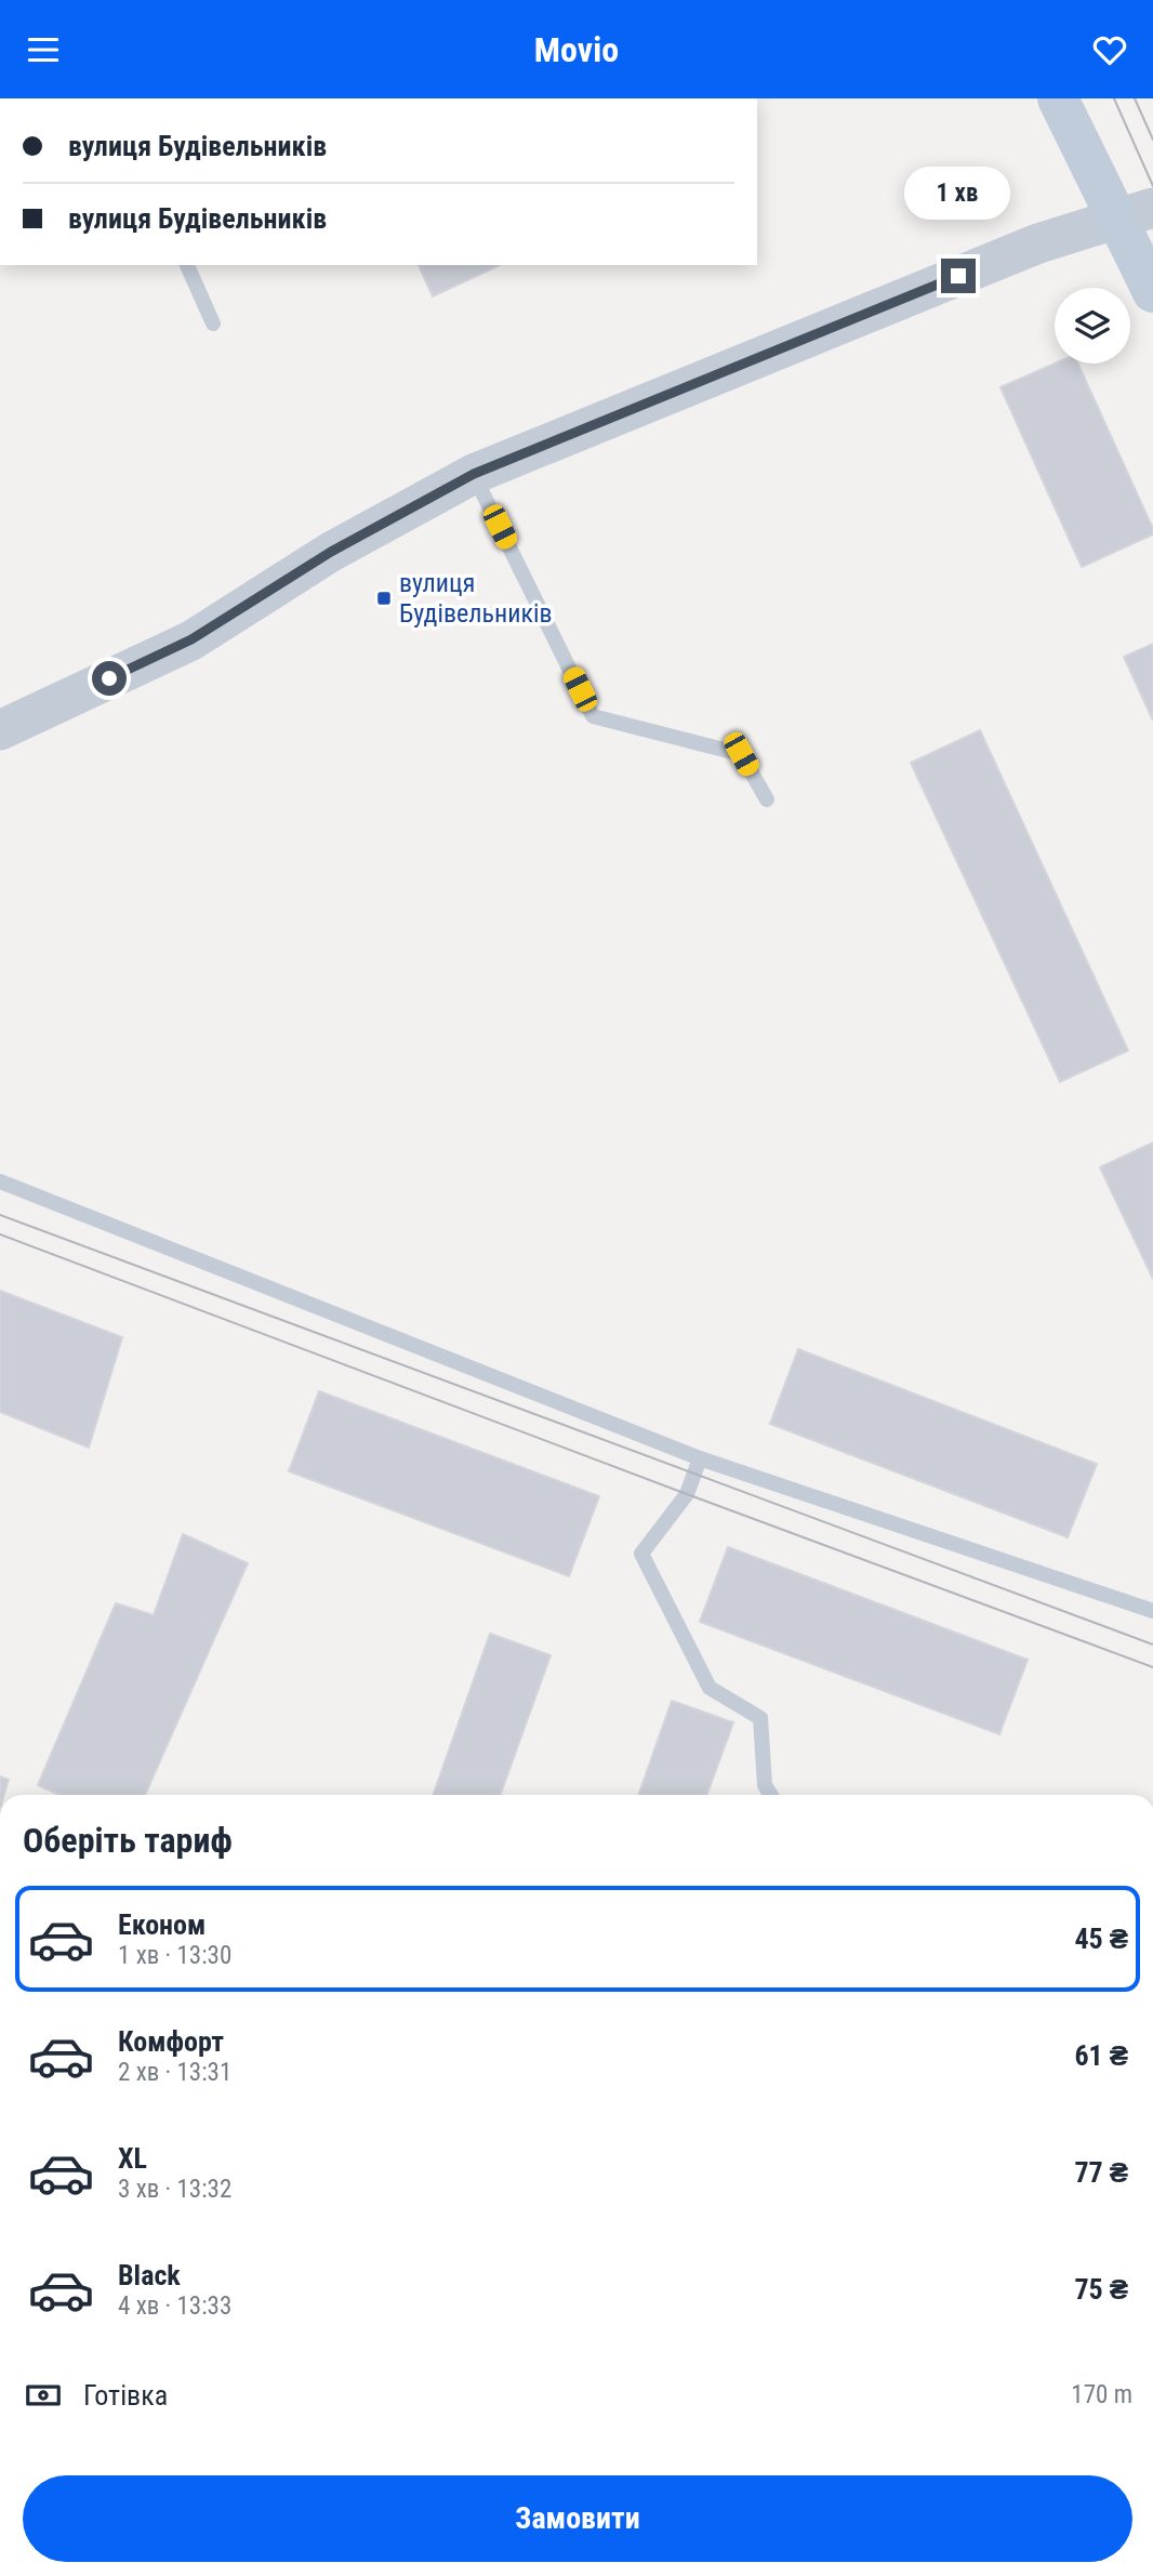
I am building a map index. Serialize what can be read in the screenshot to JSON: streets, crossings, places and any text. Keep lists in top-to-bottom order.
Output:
{
  "places": {
    "transit": ["вулиця Будівельників"]
  },
  "page": {
    "header": "Movio",
    "banner": ["вулиця Будівельників", "вулиця Будівельників"],
    "bubble": "1 хв",
    "heading": "Оберіть тариф",
    "list": [
      {
        "name": "Економ",
        "note": "1 хв · 13:30",
        "value": "45 ₴"
      },
      {
        "name": "Комфорт",
        "note": "2 хв · 13:31",
        "value": "61 ₴"
      },
      {
        "name": "XL",
        "note": "3 хв · 13:32",
        "value": "77 ₴"
      },
      {
        "name": "Black",
        "note": "4 хв · 13:33",
        "value": "75 ₴"
      }
    ],
    "pay": ["Готівка", "170 m"],
    "buttons": "Замовити"
  }
}
